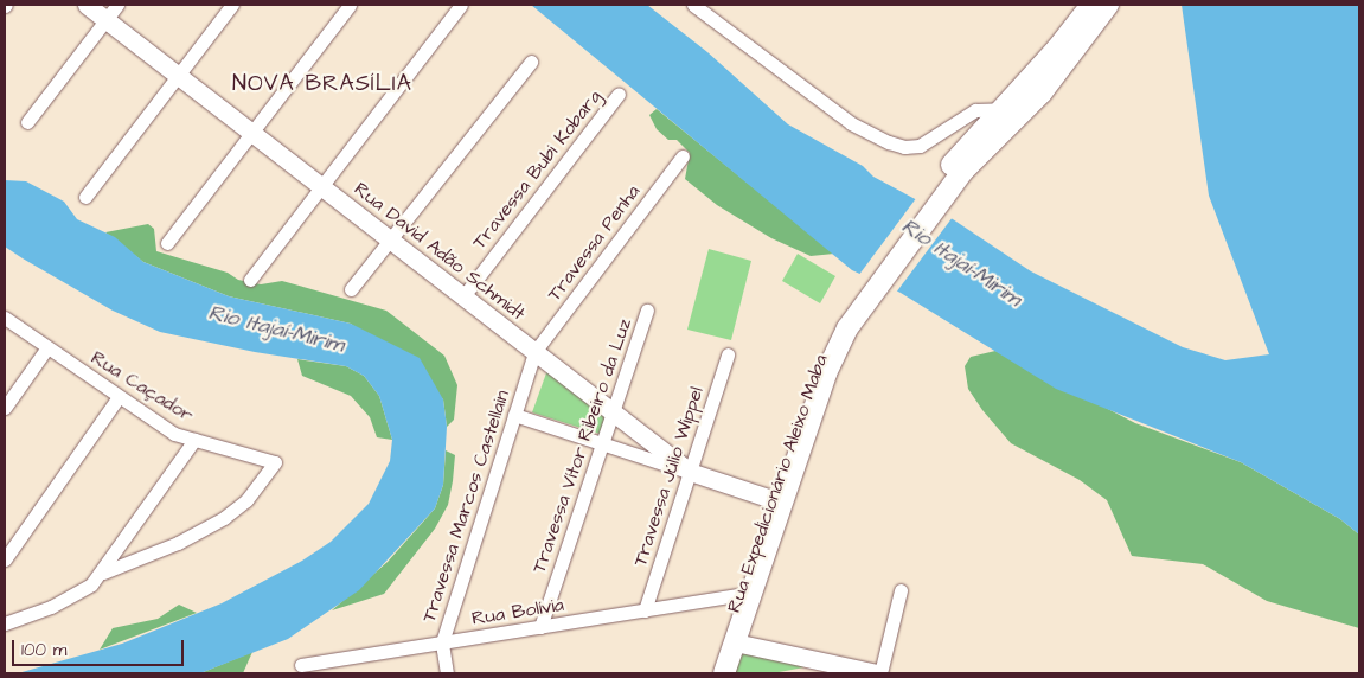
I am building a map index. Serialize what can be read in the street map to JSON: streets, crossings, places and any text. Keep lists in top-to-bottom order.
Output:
{
  "streets": {
    "main road": ["Rua David Adão Schmidt", "Rua Expedicionário Aleixo Maba"],
    "street": [
      "Travessa Bubi Kobarg",
      "Travessa Penha",
      "Rua Caçador",
      "Travessa Vítor Ribeiro da Luz",
      "Travessa Júlio Wippel",
      "Travessa Marcos Castellain",
      "Rua Bolívia"
    ]
  },
  "crossings": [
    ["Travessa Bubi Kobarg", "Rua David Adão Schmidt"],
    ["Travessa Penha", "Rua David Adão Schmidt"],
    ["Travessa Penha", "Travessa Marcos Castellain"],
    ["Rua David Adão Schmidt", "Travessa Vítor Ribeiro da Luz"],
    ["Rua David Adão Schmidt", "Travessa Júlio Wippel"],
    ["Rua David Adão Schmidt", "Rua Expedicionário Aleixo Maba"],
    ["Rua David Adão Schmidt", "Travessa Marcos Castellain"],
    ["Travessa Vítor Ribeiro da Luz", "Rua Bolívia"],
    ["Travessa Júlio Wippel", "Rua Bolívia"],
    ["Rua Expedicionário Aleixo Maba", "Rua Bolívia"],
    ["Travessa Marcos Castellain", "Rua Bolívia"]
  ],
  "districts": ["NOVA BRASÍLIA"],
  "water": ["Rio Itajaí-Mirim"],
  "scale_bar": "100 m"
}
